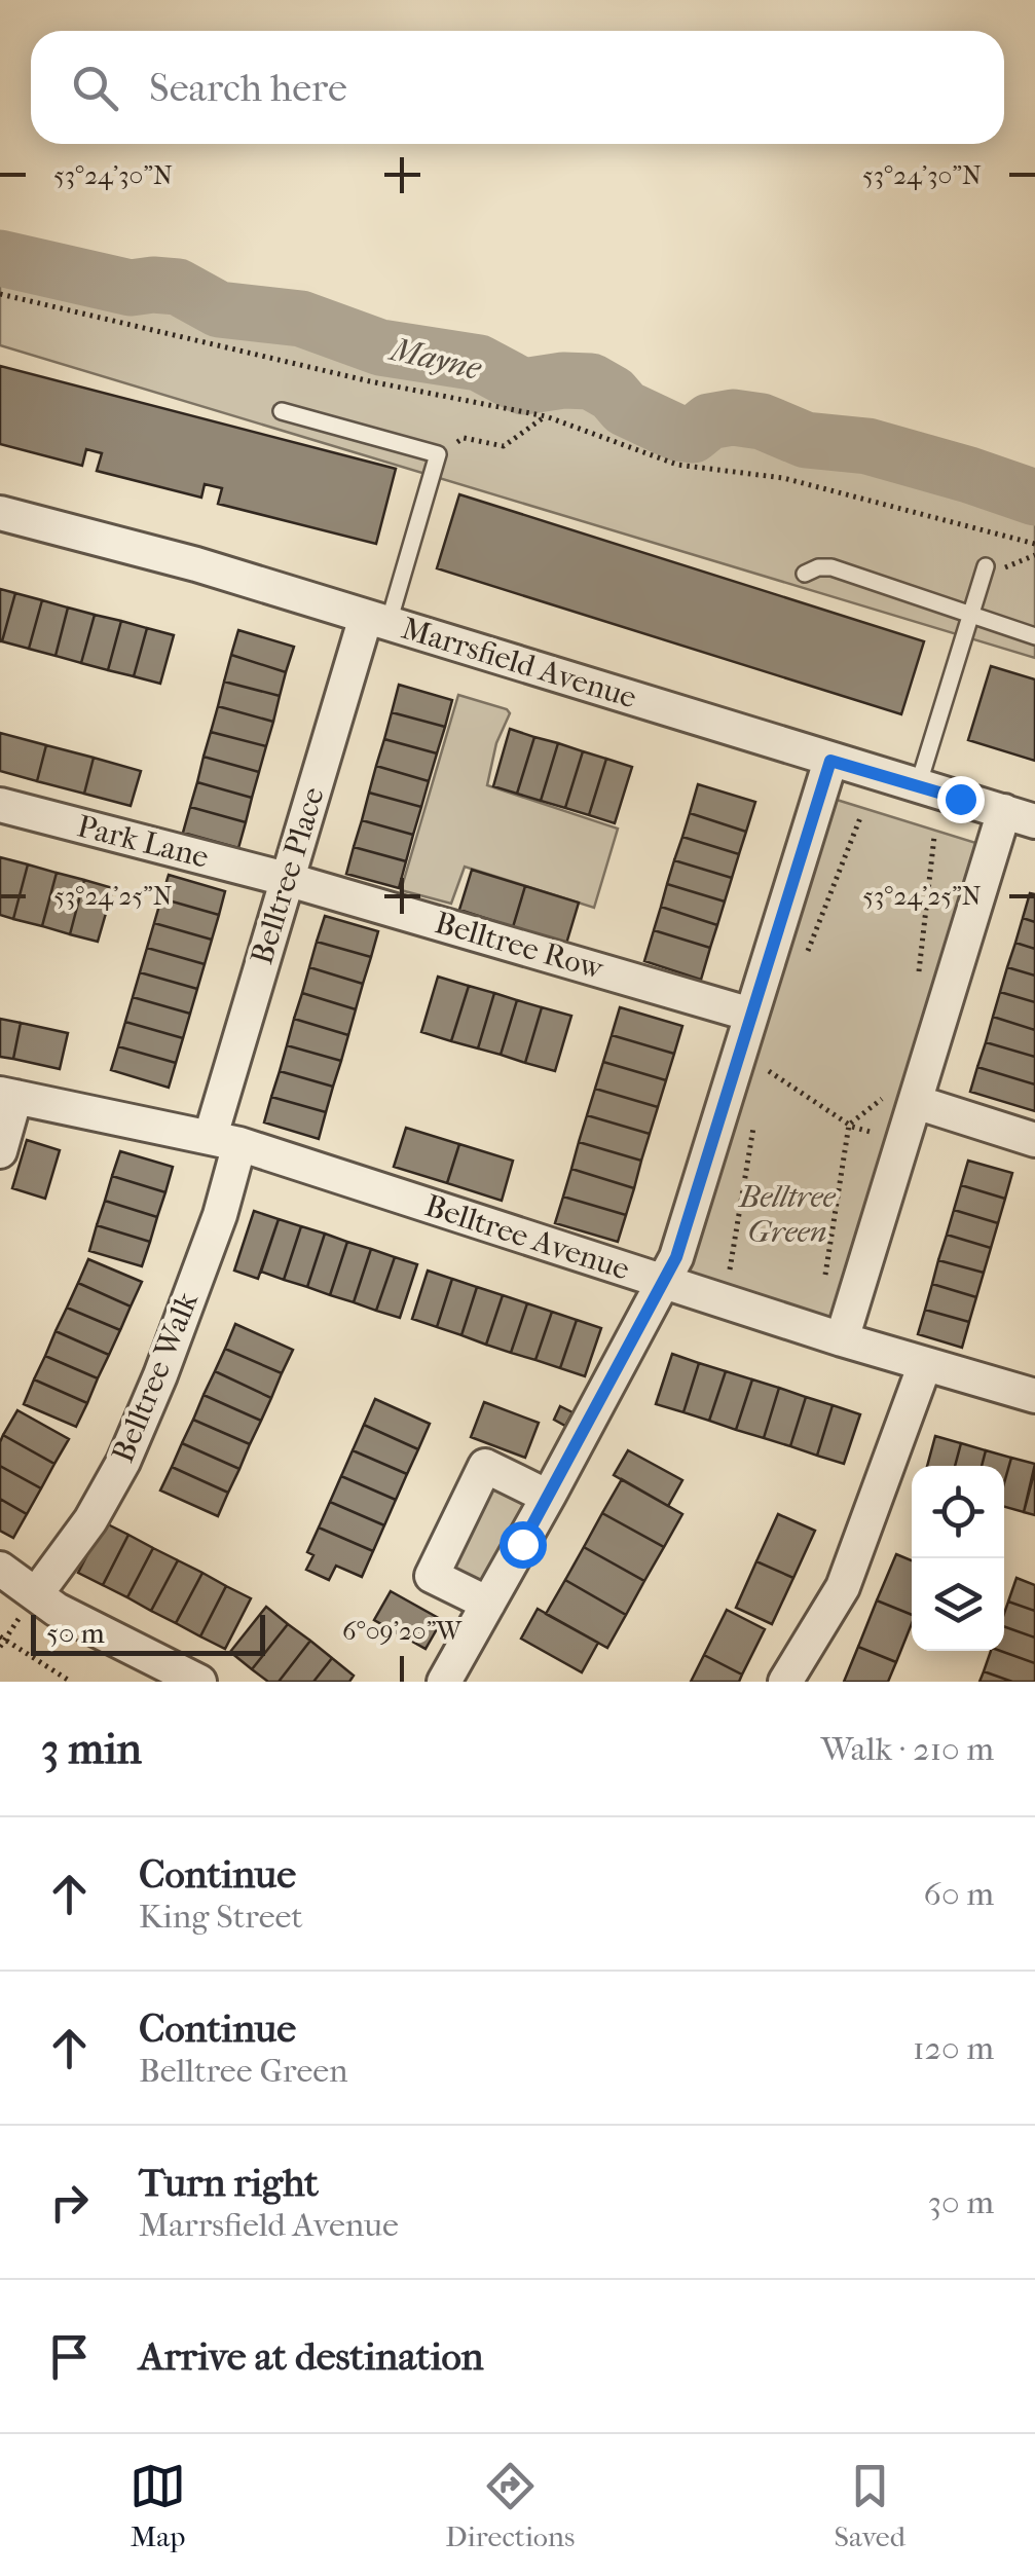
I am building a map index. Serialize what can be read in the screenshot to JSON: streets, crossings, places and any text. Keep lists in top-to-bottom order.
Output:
{
  "streets": {
    "street": [
      "Marrsfield Avenue",
      "Park Lane",
      "Belltree Place",
      "Belltree Row",
      "Belltree Avenue",
      "Belltree Walk"
    ]
  },
  "crossings": [
    ["Marrsfield Avenue", "Belltree Place"],
    ["Park Lane", "Belltree Place"],
    ["Park Lane", "Belltree Row"],
    ["Belltree Place", "Belltree Row"],
    ["Belltree Place", "Belltree Avenue"],
    ["Belltree Place", "Belltree Walk"],
    ["Belltree Avenue", "Belltree Walk"]
  ],
  "water": ["Mayne"],
  "parks": ["Belltree Green"],
  "scale_bar": "50 m",
  "page": {
    "search": "Search here",
    "scale": "50 m",
    "heading": ["3 min", "Walk · 210 m"],
    "list": [
      ["Continue", "King Street", "60 m"],
      ["Continue", "Belltree Green", "120 m"],
      ["Turn right", "Marrsfield Avenue", "30 m"],
      "Arrive at destination"
    ],
    "nav": ["Map", "Directions", "Saved"]
  },
  "coordinates": ["53°24'30\"N", "53°24'25\"N", "6°09'20\"W"]
}
